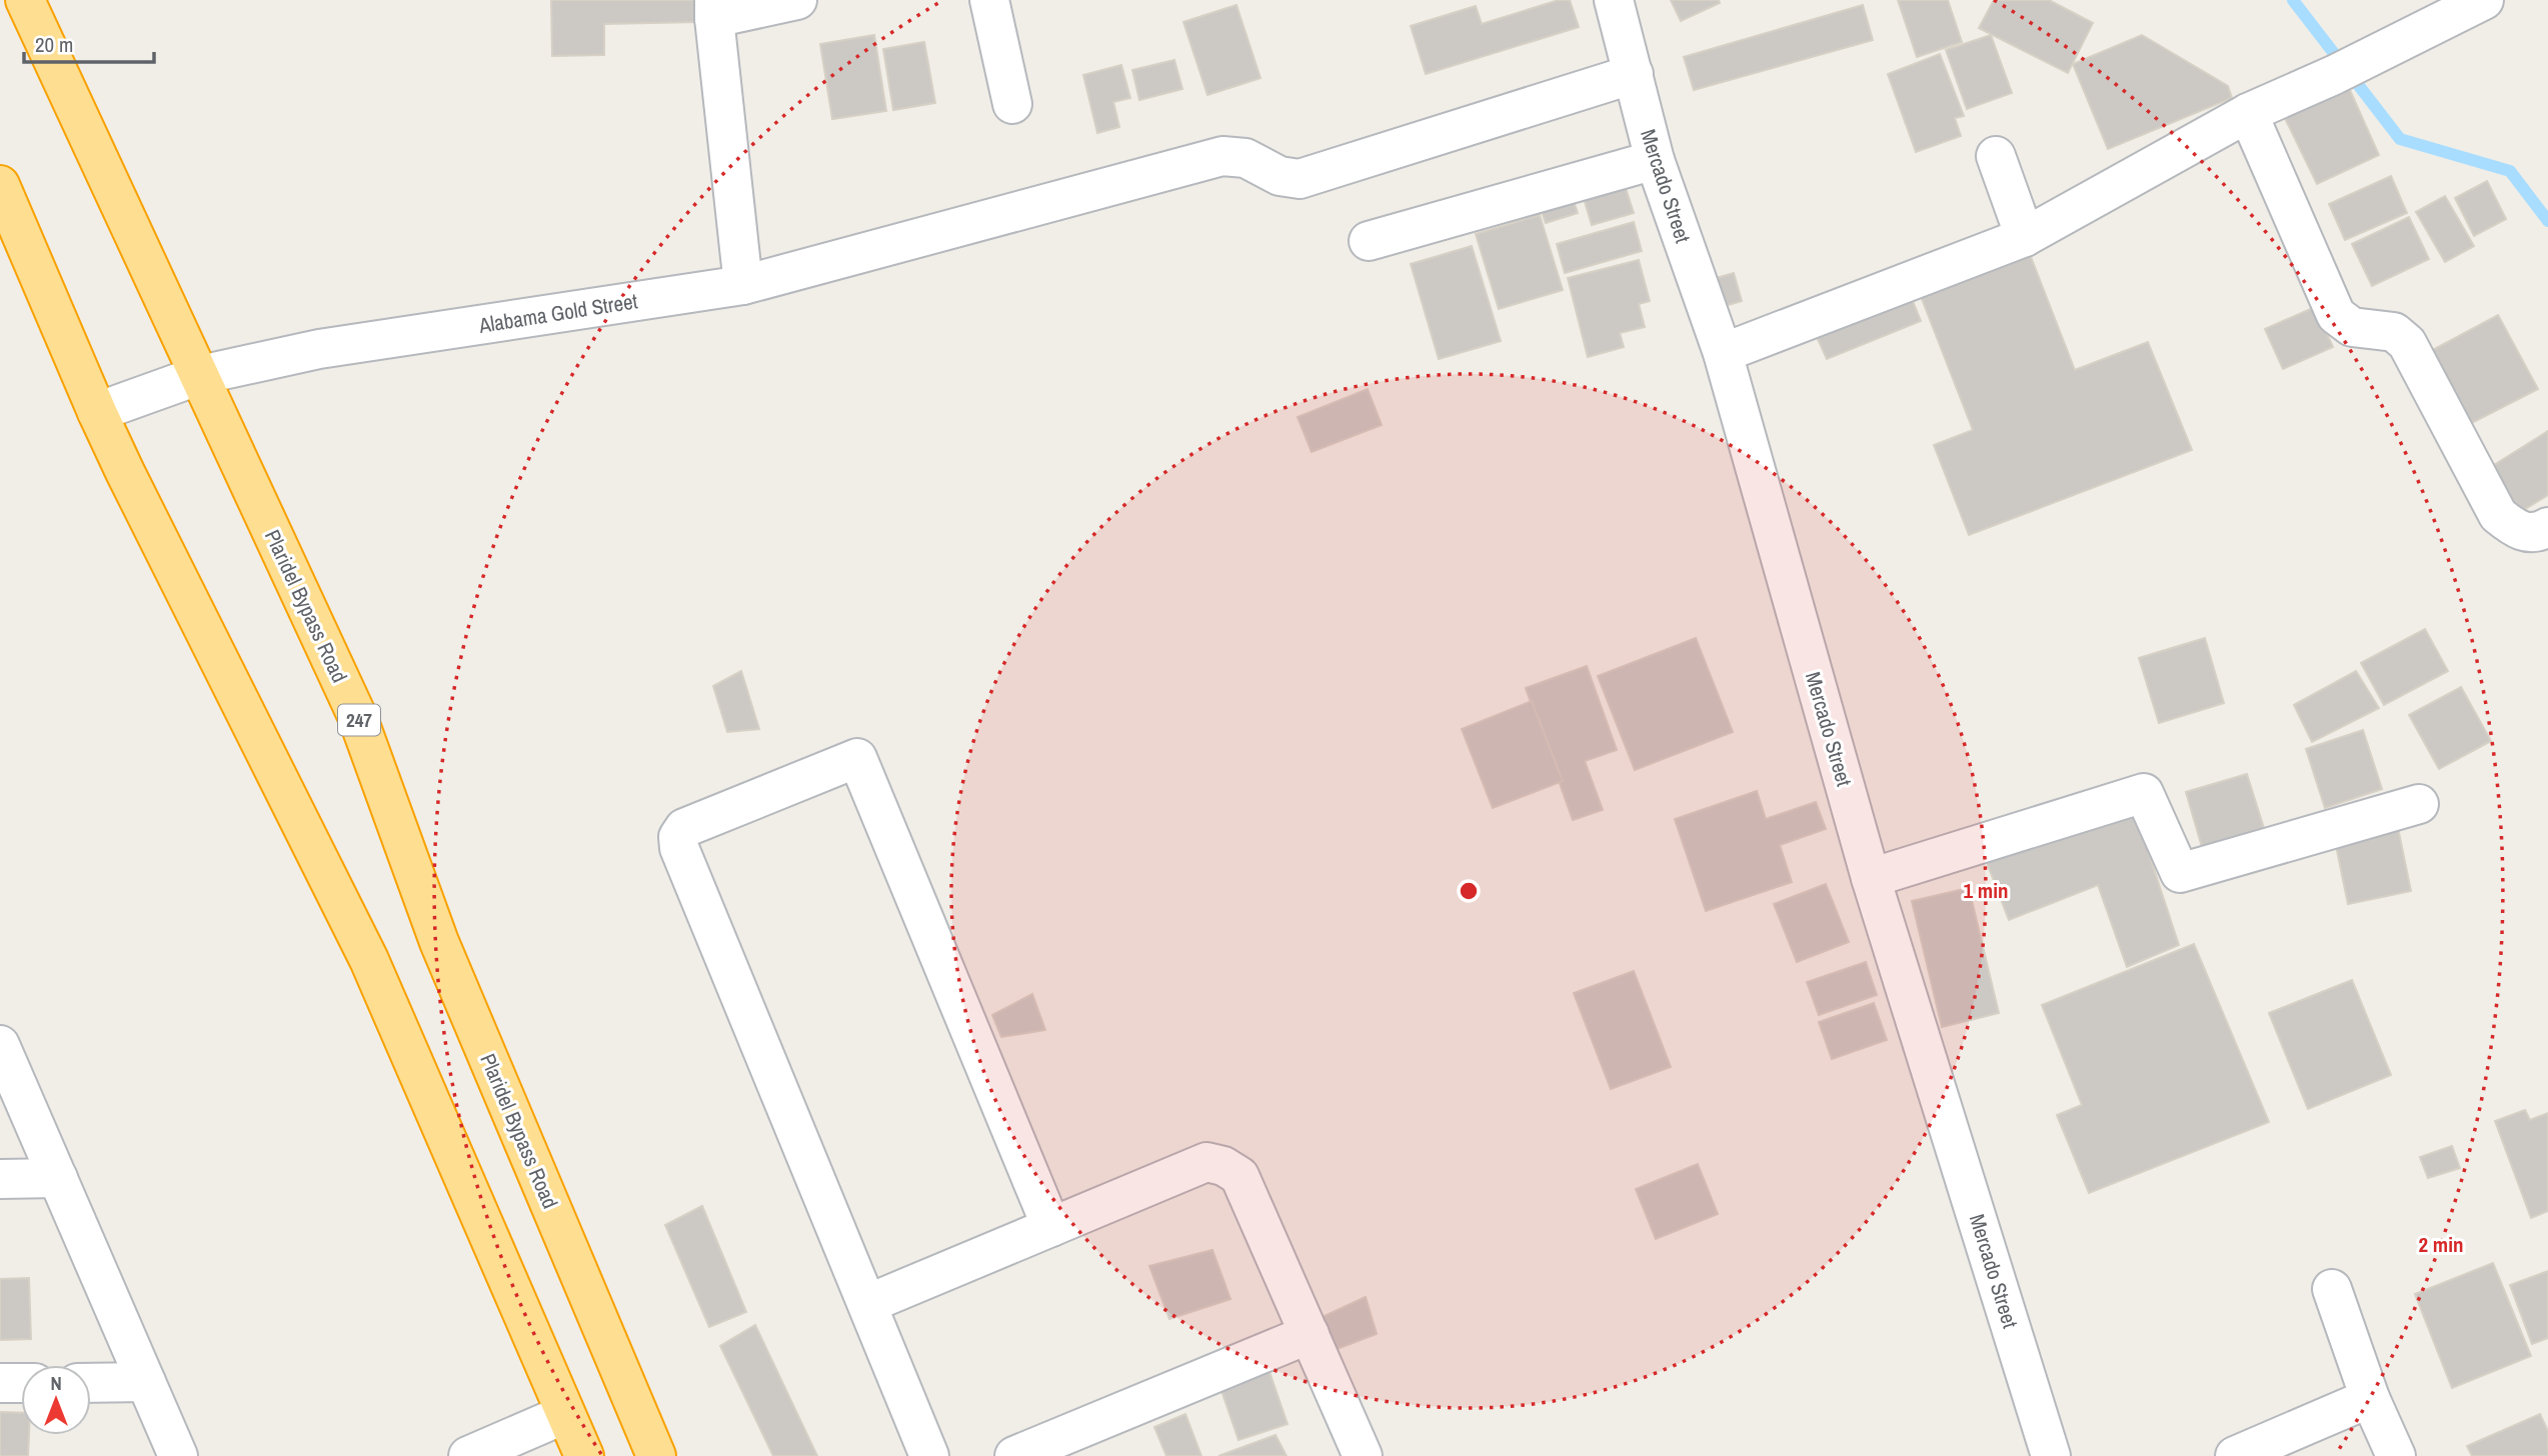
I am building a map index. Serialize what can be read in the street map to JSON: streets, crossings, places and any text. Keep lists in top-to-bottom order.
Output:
{
  "streets": {
    "highway": ["Plaridel Bypass Road", "247"],
    "street": ["Mercado Street", "Alabama Gold Street"]
  },
  "crossings": [
    ["Mercado Street", "Alabama Gold Street"],
    ["Alabama Gold Street", "Plaridel Bypass Road"]
  ],
  "scale_bar": "20 m",
  "north": "top",
  "rings": ["1 min", "2 min"]
}
